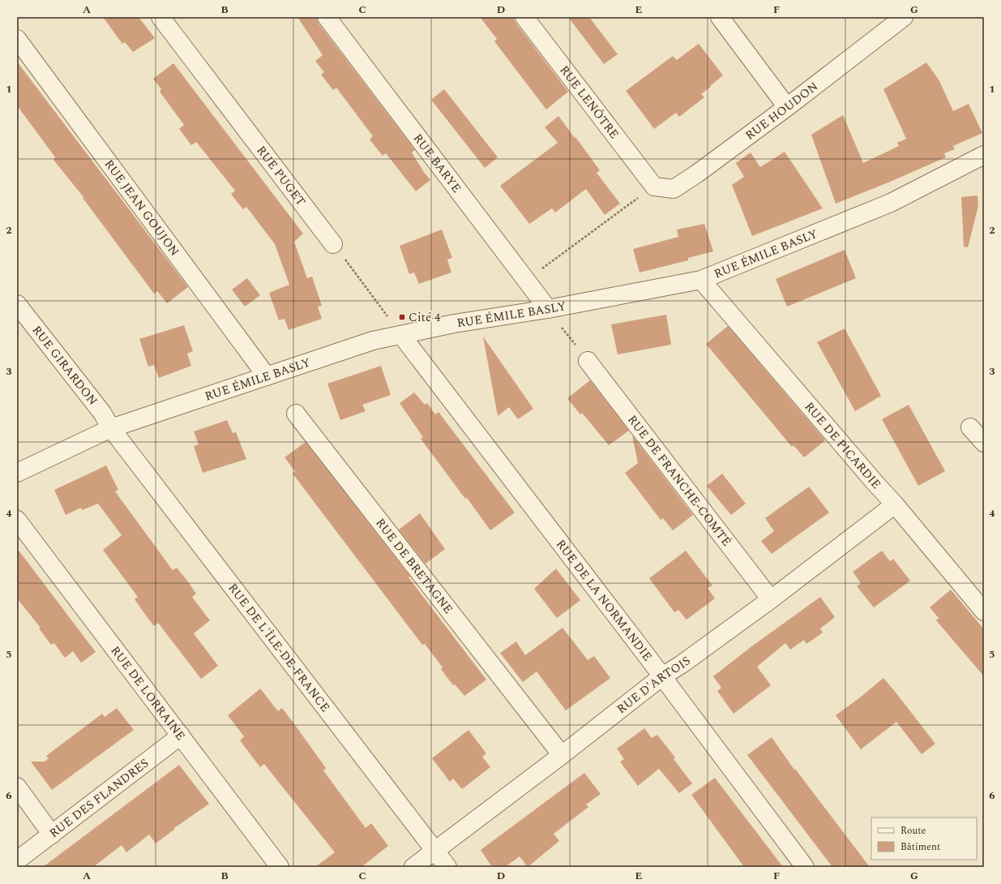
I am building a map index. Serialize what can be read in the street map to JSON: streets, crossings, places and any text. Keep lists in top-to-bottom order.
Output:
{
  "streets": {
    "street": [
      "RUE LENÔTRE",
      "RUE HOUDON",
      "RUE BARYE",
      "RUE PUGET",
      "RUE JEAN GOUJON",
      "RUE ÉMILE BASLY",
      "RUE GIRARDON",
      "RUE DE PICARDIE",
      "RUE DE FRANCHE-COMTÉ",
      "RUE DE BRETAGNE",
      "RUE DE LA NORMANDIE",
      "RUE DE L'ÎLE-DE-FRANCE",
      "RUE D'ARTOIS",
      "RUE DE LORRAINE",
      "RUE DES FLANDRES"
    ]
  },
  "crossings": [
    ["RUE LENÔTRE", "RUE HOUDON"],
    ["RUE BARYE", "RUE ÉMILE BASLY"],
    ["RUE JEAN GOUJON", "RUE ÉMILE BASLY"],
    ["RUE ÉMILE BASLY", "RUE GIRARDON"],
    ["RUE ÉMILE BASLY", "RUE DE PICARDIE"],
    ["RUE ÉMILE BASLY", "RUE DE LA NORMANDIE"],
    ["RUE ÉMILE BASLY", "RUE DE L'ÎLE-DE-FRANCE"],
    ["RUE GIRARDON", "RUE DE L'ÎLE-DE-FRANCE"],
    ["RUE DE PICARDIE", "RUE D'ARTOIS"],
    ["RUE DE FRANCHE-COMTÉ", "RUE D'ARTOIS"],
    ["RUE DE BRETAGNE", "RUE D'ARTOIS"],
    ["RUE DE LA NORMANDIE", "RUE D'ARTOIS"],
    ["RUE DE L'ÎLE-DE-FRANCE", "RUE D'ARTOIS"],
    ["RUE DE LORRAINE", "RUE DES FLANDRES"]
  ],
  "places": {
    "transit": ["Cité 4"]
  },
  "legend": ["Route", "Bâtiment"],
  "grid": {
    "columns": [
      "A",
      "B",
      "C",
      "D",
      "E",
      "F",
      "G"
    ],
    "rows": [
      "1",
      "2",
      "3",
      "4",
      "5",
      "6"
    ]
  }
}
